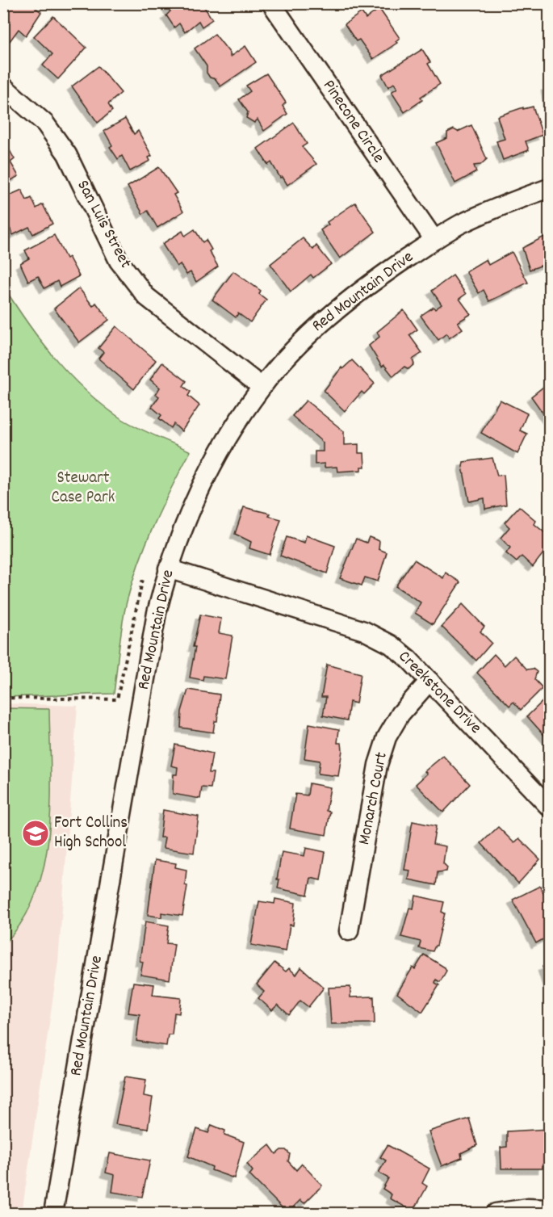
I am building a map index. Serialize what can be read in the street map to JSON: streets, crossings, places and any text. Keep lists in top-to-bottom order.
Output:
{
  "streets": {
    "street": [
      "Pinecone Circle",
      "San Luis Street",
      "Red Mountain Drive",
      "Creekstone Drive",
      "Monarch Court"
    ]
  },
  "crossings": [
    ["Pinecone Circle", "Red Mountain Drive"],
    ["San Luis Street", "Red Mountain Drive"],
    ["Red Mountain Drive", "Creekstone Drive"],
    ["Creekstone Drive", "Monarch Court"]
  ],
  "parks": ["Stewart Case Park"],
  "places": {
    "school or university": ["Fort Collins High School"]
  }
}
